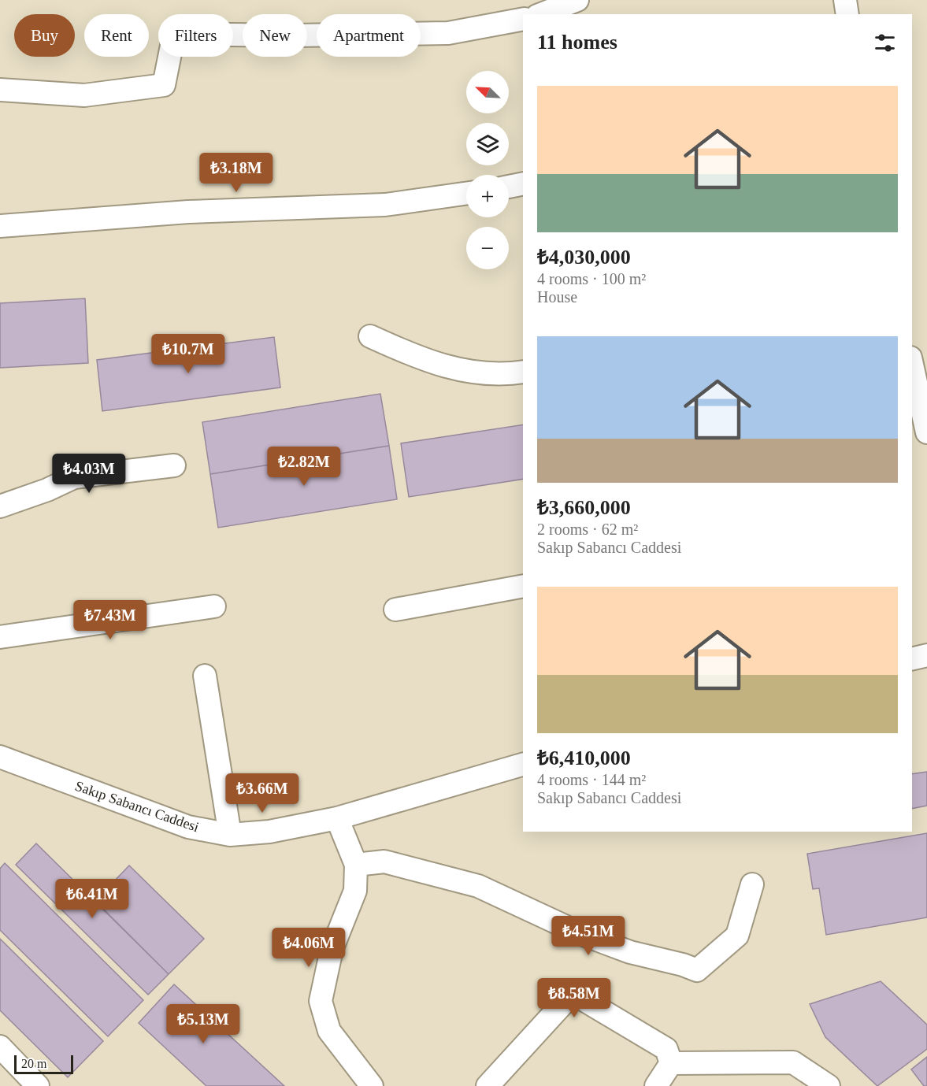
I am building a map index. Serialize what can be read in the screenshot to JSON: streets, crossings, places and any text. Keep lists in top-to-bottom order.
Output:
{
  "streets": {
    "street": ["Sakıp Sabancı Caddesi"]
  },
  "scale_bar": "20 m",
  "north": "top left",
  "page": {
    "chip": [
      "Buy",
      "Rent",
      "Filters",
      "New",
      "Apartment"
    ],
    "heading": "11 homes",
    "map_buttons": ["+", "−"],
    "list": [
      {
        "name": "₺4,030,000",
        "note": "4 rooms · 100 m² · House"
      },
      {
        "name": "₺3,660,000",
        "note": "2 rooms · 62 m² · Sakıp Sabancı Caddesi"
      },
      {
        "name": "₺6,410,000",
        "note": "4 rooms · 144 m² · Sakıp Sabancı Caddesi"
      }
    ],
    "price": [
      "₺3.18M",
      "₺10.7M",
      "₺2.82M",
      "₺4.03M",
      "₺7.43M",
      "₺3.66M",
      "₺6.41M",
      "₺4.51M",
      "₺4.06M",
      "₺8.58M",
      "₺5.13M"
    ],
    "scale": "20 m"
  }
}
